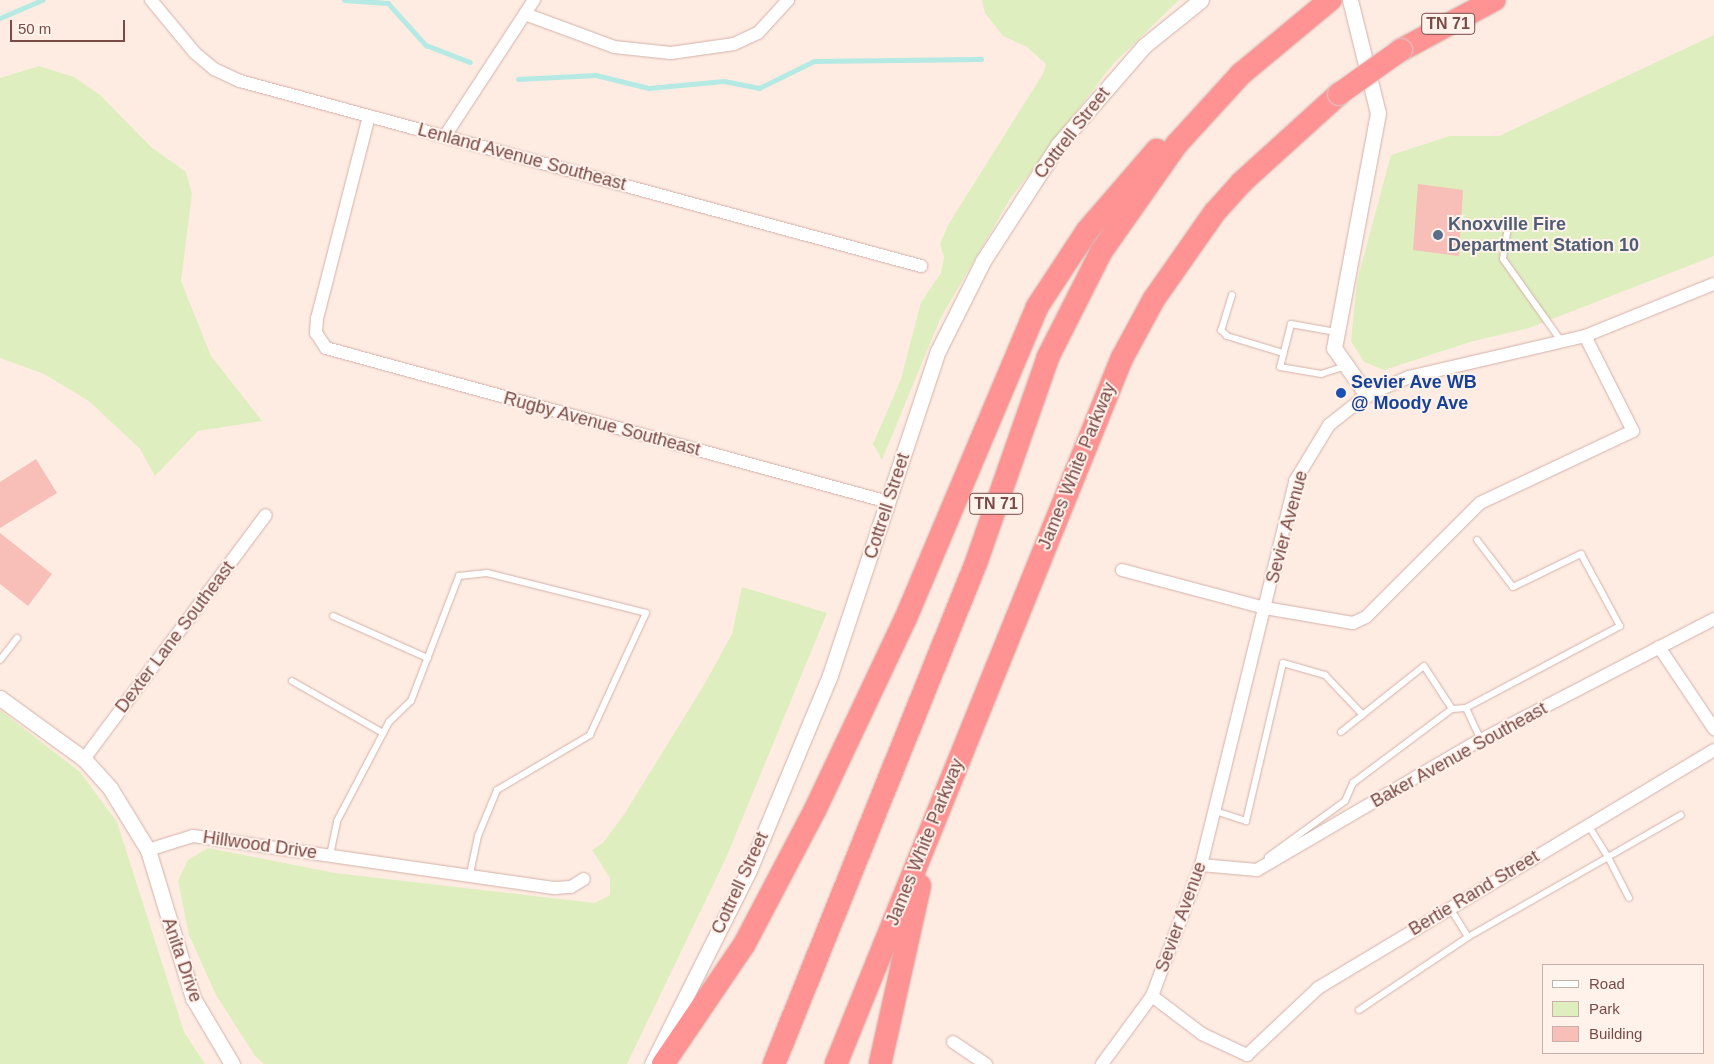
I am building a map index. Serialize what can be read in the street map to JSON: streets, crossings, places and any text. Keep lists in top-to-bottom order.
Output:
{
  "streets": {
    "highway": ["TN 71", "James White Parkway"],
    "street": [
      "Cottrell Street",
      "Lenland Avenue Southeast",
      "Rugby Avenue Southeast",
      "Sevier Avenue",
      "Dexter Lane Southeast",
      "Baker Avenue Southeast",
      "Hillwood Drive",
      "Bertie Rand Street",
      "Anita Drive"
    ]
  },
  "crossings": [
    ["Cottrell Street", "Rugby Avenue Southeast"],
    ["Lenland Avenue Southeast", "Rugby Avenue Southeast"],
    ["Sevier Avenue", "Bertie Rand Street"],
    ["Hillwood Drive", "Anita Drive"]
  ],
  "places": ["Knoxville Fire Department Station 10", "Sevier Ave WB @ Moody Ave"],
  "legend": ["Road", "Park", "Building"],
  "scale_bar": "50 m"
}
